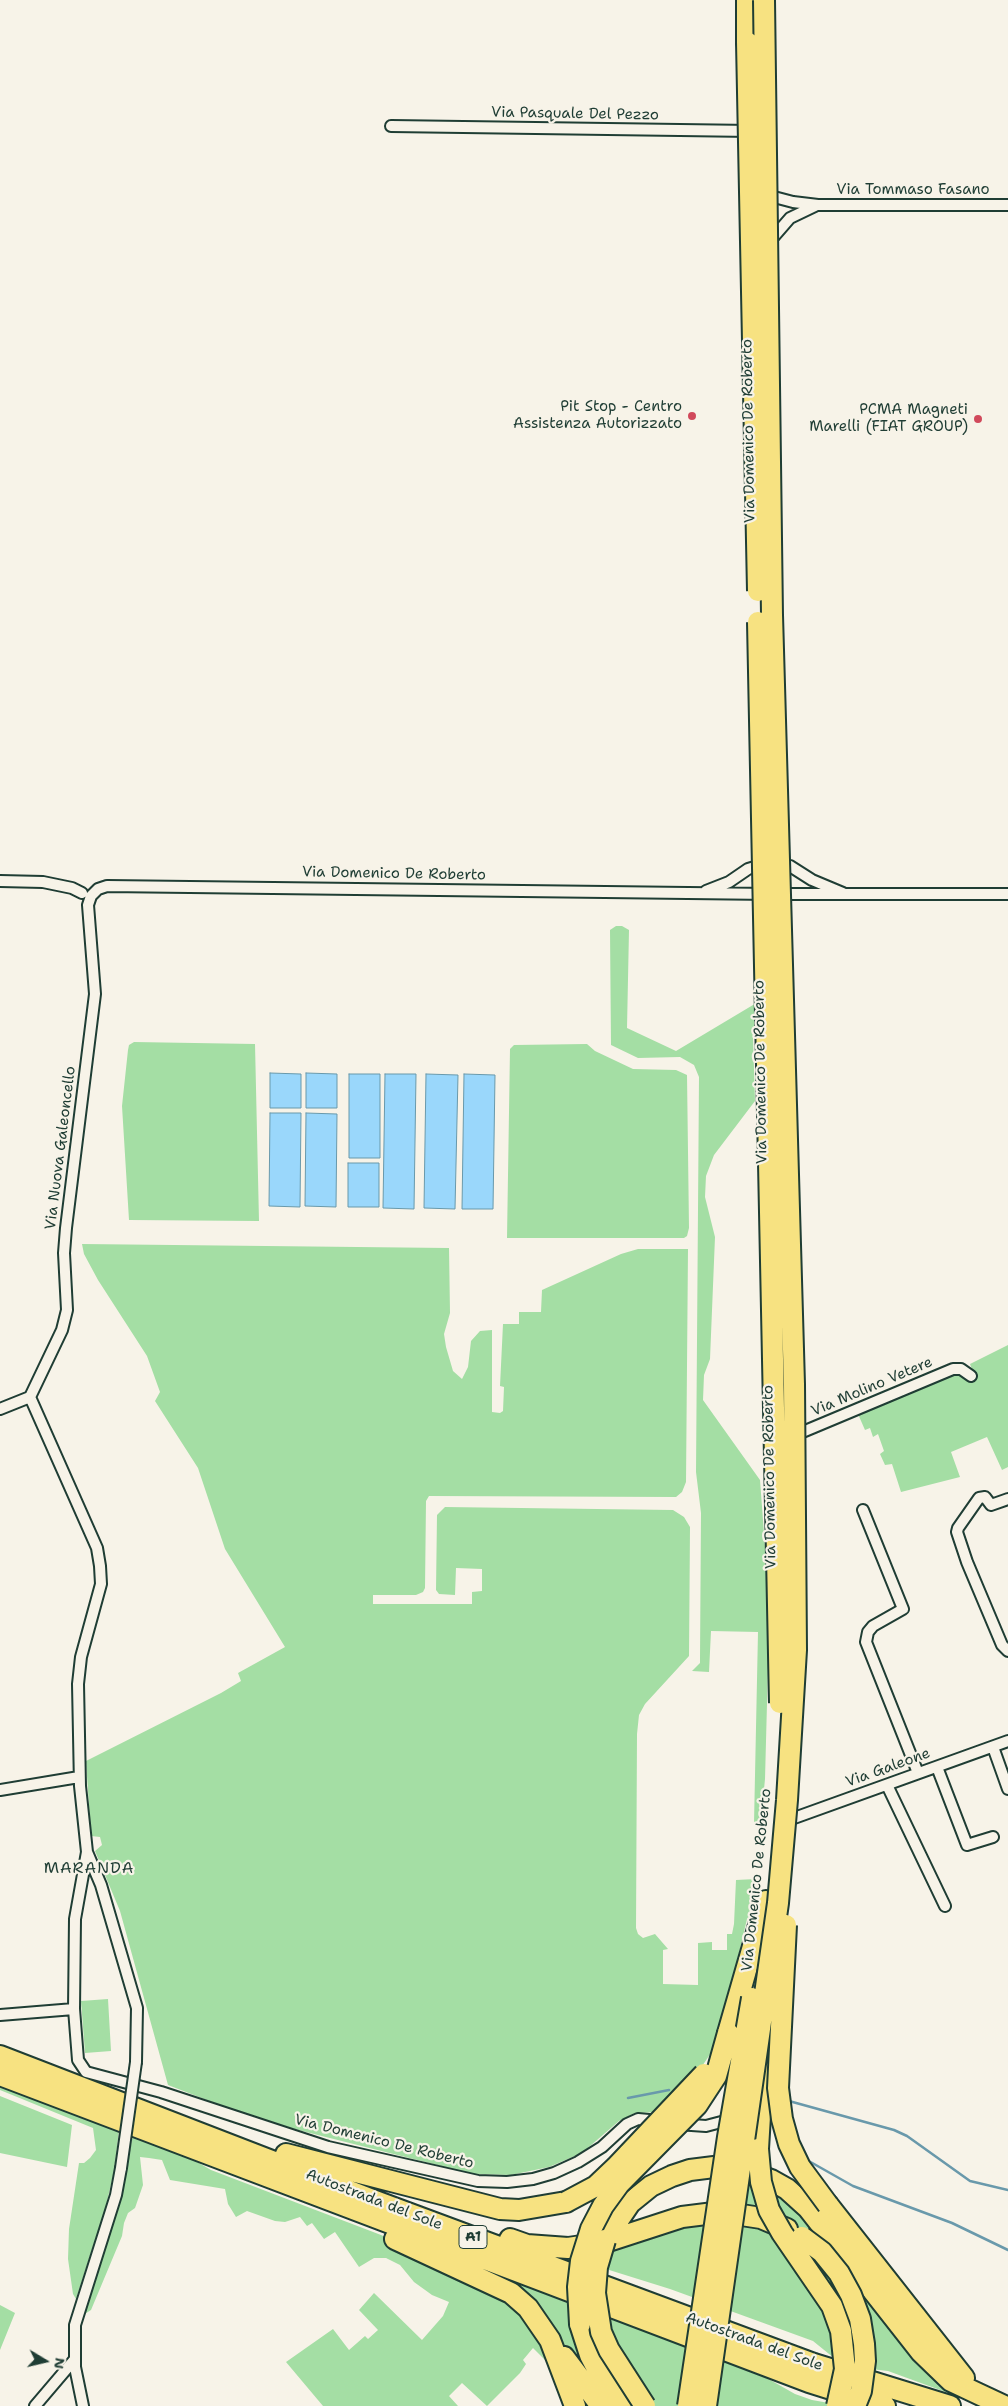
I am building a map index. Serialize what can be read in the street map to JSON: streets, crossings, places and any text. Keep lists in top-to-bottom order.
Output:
{
  "streets": {
    "highway": ["Autostrada del Sole", "A1"],
    "street": [
      "Via Pasquale Del Pezzo",
      "Via Tommaso Fasano",
      "Via Domenico De Roberto",
      "Via Nuova Galeoncello",
      "Via Molino Vetere",
      "Via Galeone"
    ]
  },
  "crossings": [
    ["Via Pasquale Del Pezzo", "Via Domenico De Roberto"],
    ["Via Tommaso Fasano", "Via Domenico De Roberto"],
    ["Via Domenico De Roberto", "Via Nuova Galeoncello"],
    ["Via Domenico De Roberto", "Via Molino Vetere"],
    ["Via Domenico De Roberto", "Via Galeone"]
  ],
  "districts": ["MARANDA"],
  "places": ["Pit Stop - Centro Assistenza Autorizzato", "PCMA Magneti Marelli (FIAT GROUP)"],
  "north": "right"
}
